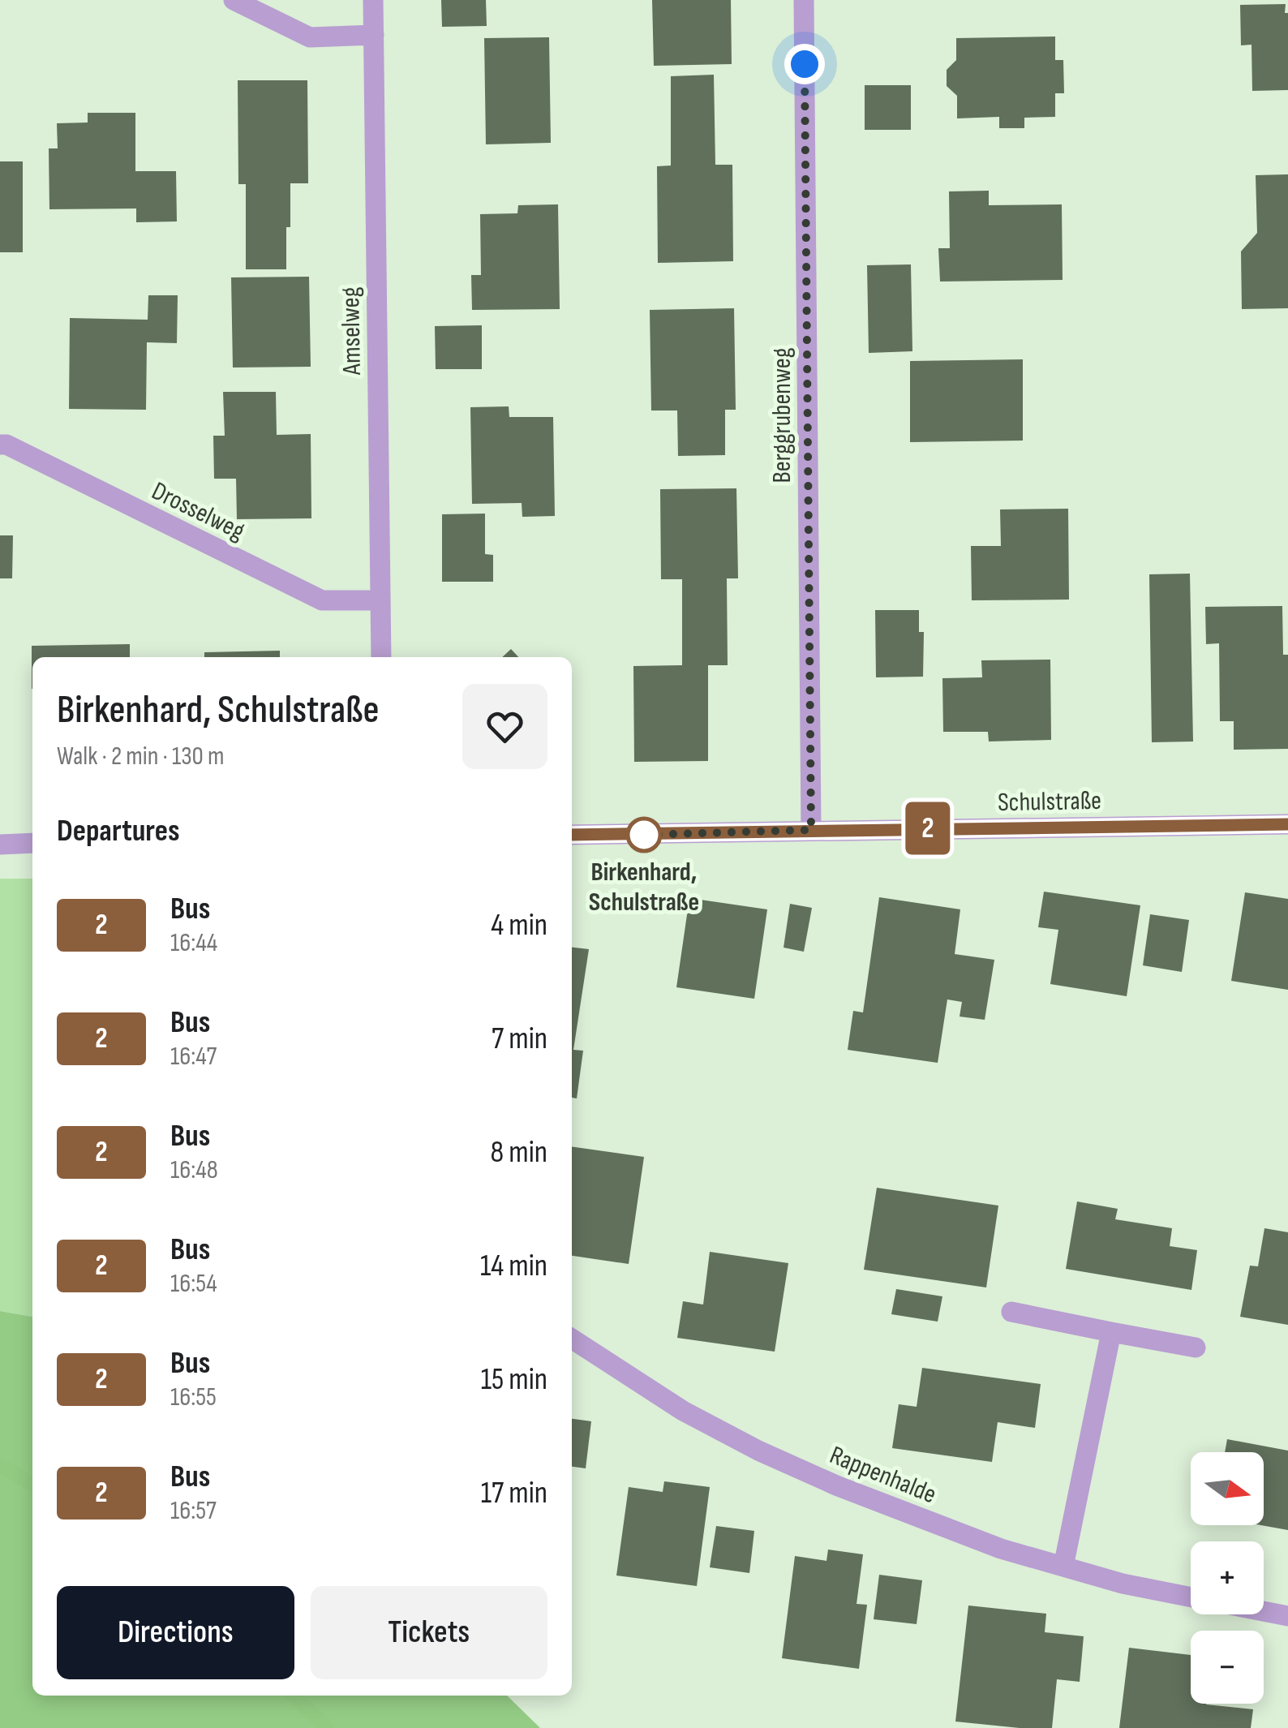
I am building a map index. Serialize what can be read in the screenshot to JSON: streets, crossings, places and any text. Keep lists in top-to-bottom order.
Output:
{
  "streets": {
    "street": [
      "Amselweg",
      "Berggrubenweg",
      "Drosselweg",
      "Schulstraße",
      "Rappenhalde"
    ]
  },
  "crossings": [
    ["Amselweg", "Drosselweg"],
    ["Berggrubenweg", "Schulstraße"]
  ],
  "places": ["Birkenhard, Schulstraße"],
  "lines": ["bus line 2"],
  "north": "right",
  "page": {
    "on_map": "2",
    "heading": [
      ["Birkenhard, Schulstraße", "Walk · 2 min · 130 m"],
      "Departures"
    ],
    "list": [
      {
        "mark": "2",
        "name": "Bus",
        "note": "16:44",
        "value": "4 min"
      },
      {
        "mark": "2",
        "name": "Bus",
        "note": "16:47",
        "value": "7 min"
      },
      {
        "mark": "2",
        "name": "Bus",
        "note": "16:48",
        "value": "8 min"
      },
      {
        "mark": "2",
        "name": "Bus",
        "note": "16:54",
        "value": "14 min"
      },
      {
        "mark": "2",
        "name": "Bus",
        "note": "16:55",
        "value": "15 min"
      },
      {
        "mark": "2",
        "name": "Bus",
        "note": "16:57",
        "value": "17 min"
      }
    ],
    "map_buttons": ["+", "−"],
    "buttons": ["Directions", "Tickets"]
  }
}
